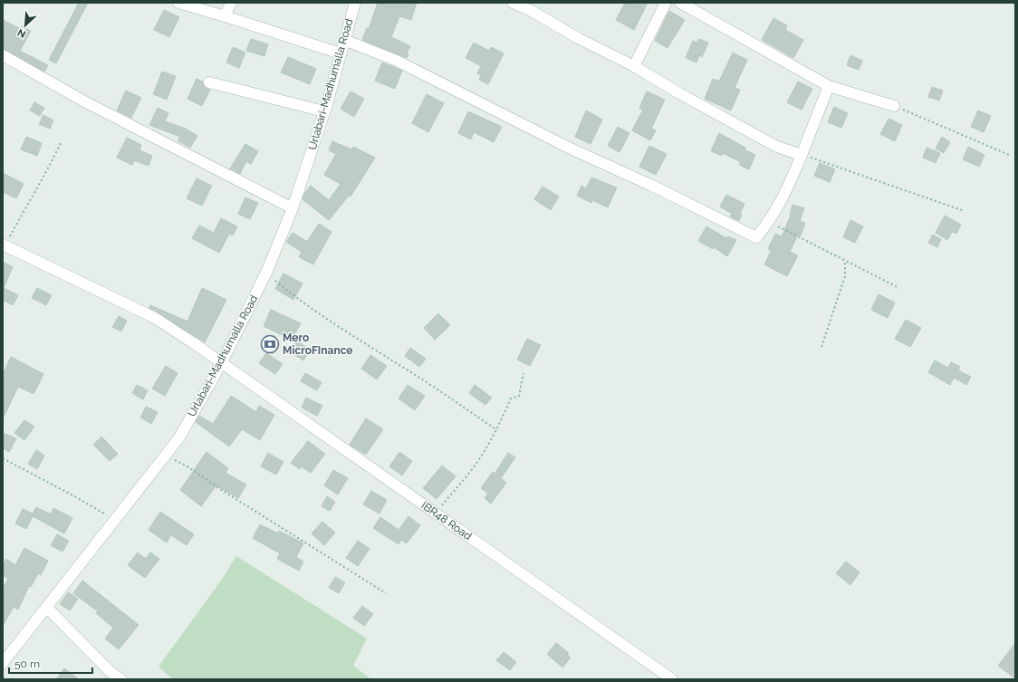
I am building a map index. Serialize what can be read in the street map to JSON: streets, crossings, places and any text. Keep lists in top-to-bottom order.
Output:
{
  "streets": {
    "street": ["Urlabari-Madhumalla Road", "IBR48 Road"]
  },
  "crossings": [
    ["Urlabari-Madhumalla Road", "IBR48 Road"]
  ],
  "places": {
    "bank": ["Mero MicroFInance"]
  },
  "scale_bar": "50 m",
  "north": "bottom left"
}
